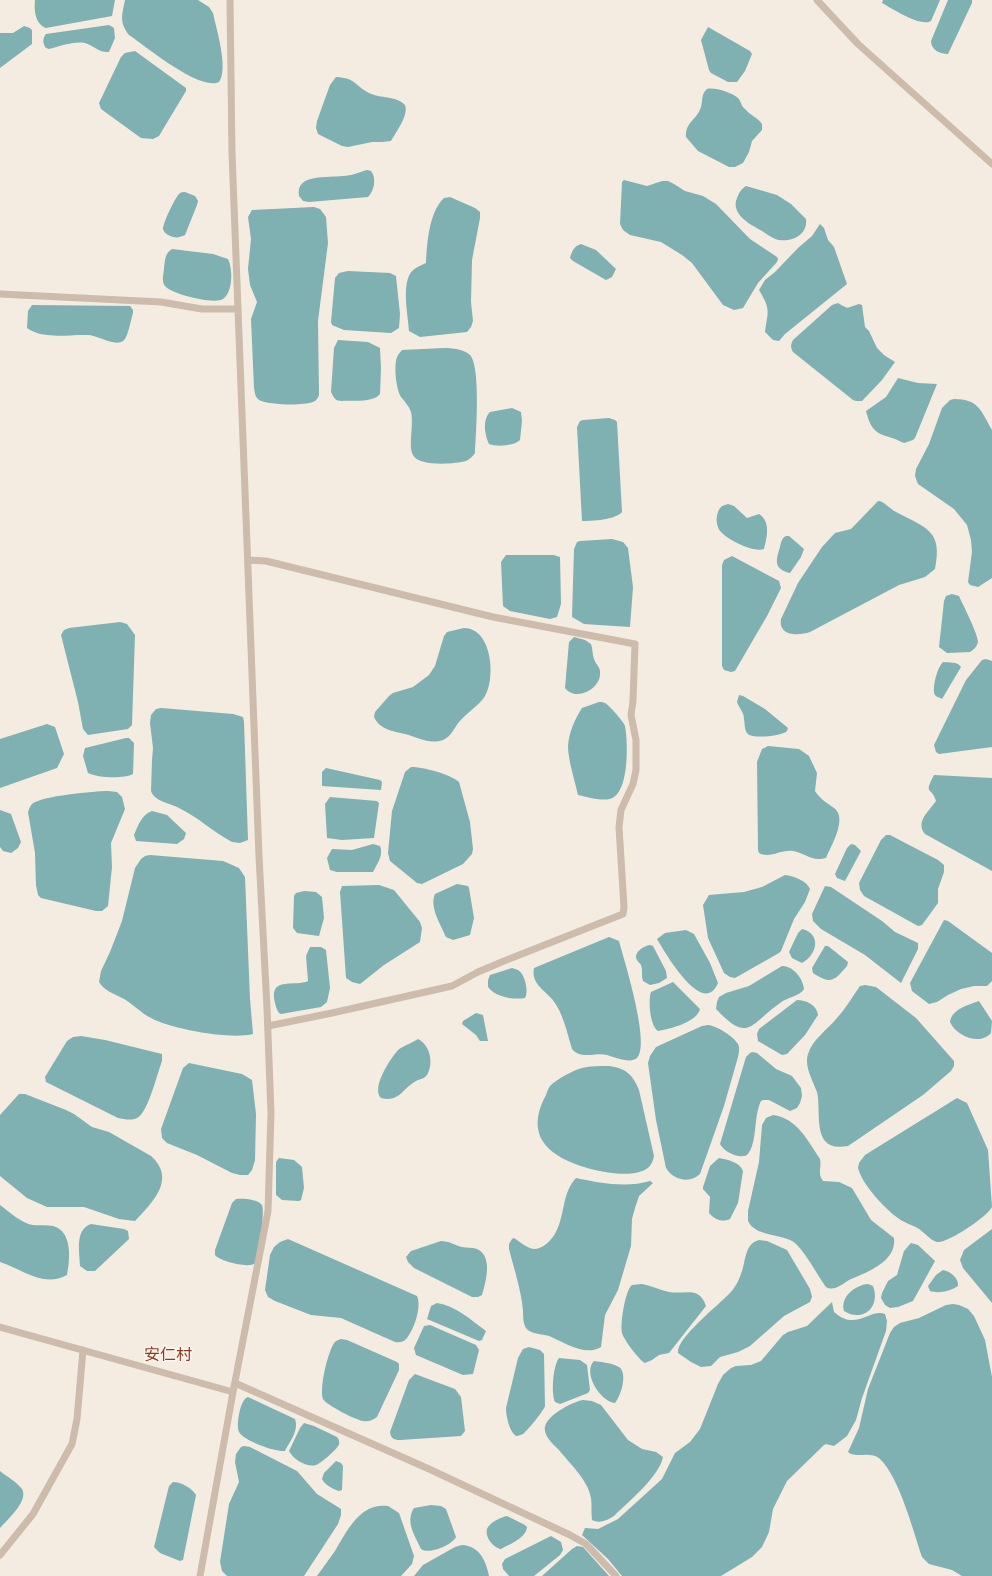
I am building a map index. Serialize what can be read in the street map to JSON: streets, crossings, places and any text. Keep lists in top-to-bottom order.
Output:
{
  "districts": ["安仁村"]
}
